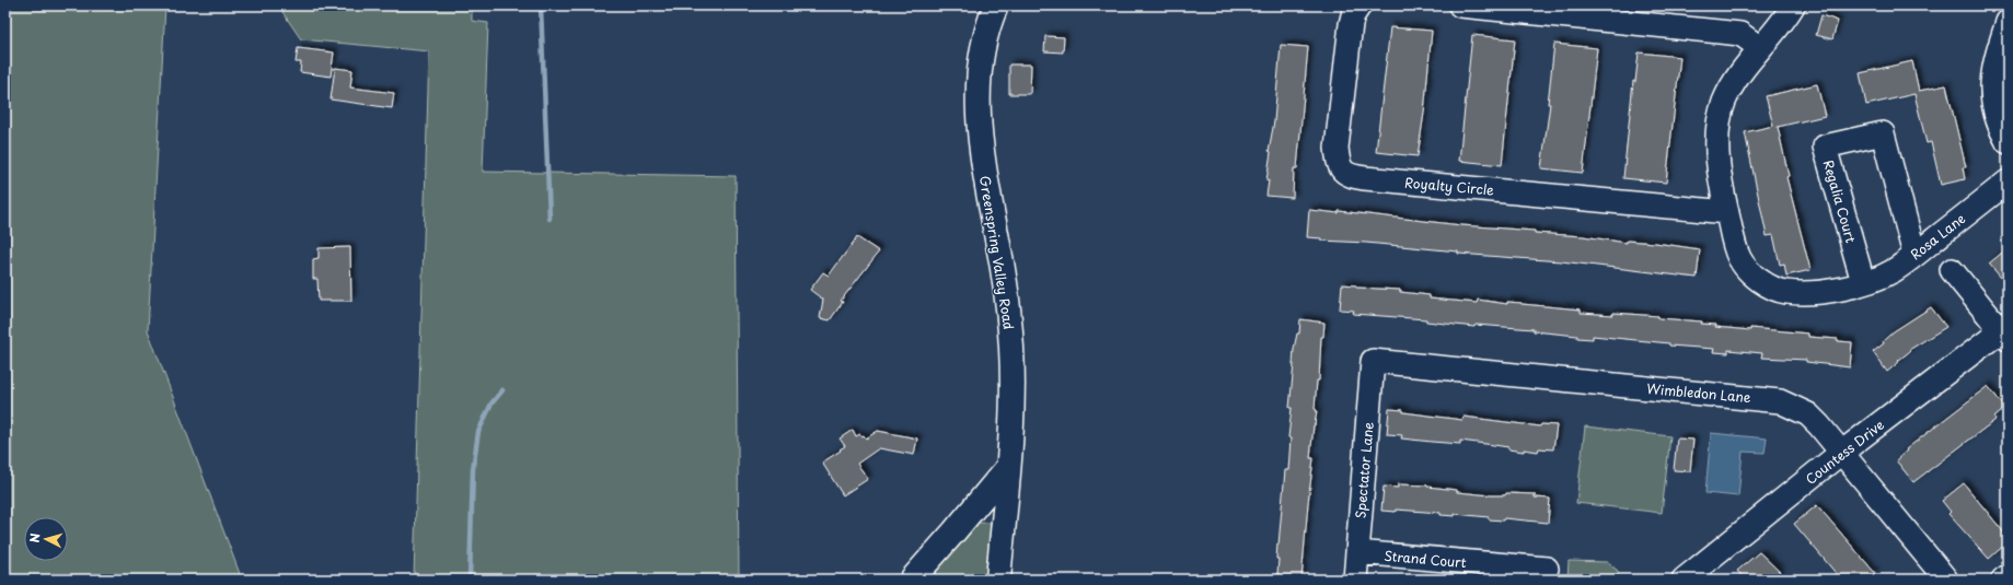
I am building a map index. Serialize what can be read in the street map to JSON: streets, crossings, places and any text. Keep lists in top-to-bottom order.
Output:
{
  "streets": {
    "main road": ["Greenspring Valley Road"],
    "street": [
      "Royalty Circle",
      "Regalia Court",
      "Rosa Lane",
      "Wimbledon Lane",
      "Countess Drive",
      "Spectator Lane",
      "Strand Court"
    ]
  },
  "crossings": [
    ["Royalty Circle", "Rosa Lane"],
    ["Regalia Court", "Rosa Lane"],
    ["Wimbledon Lane", "Countess Drive"],
    ["Wimbledon Lane", "Spectator Lane"],
    ["Spectator Lane", "Strand Court"]
  ],
  "north": "left"
}
